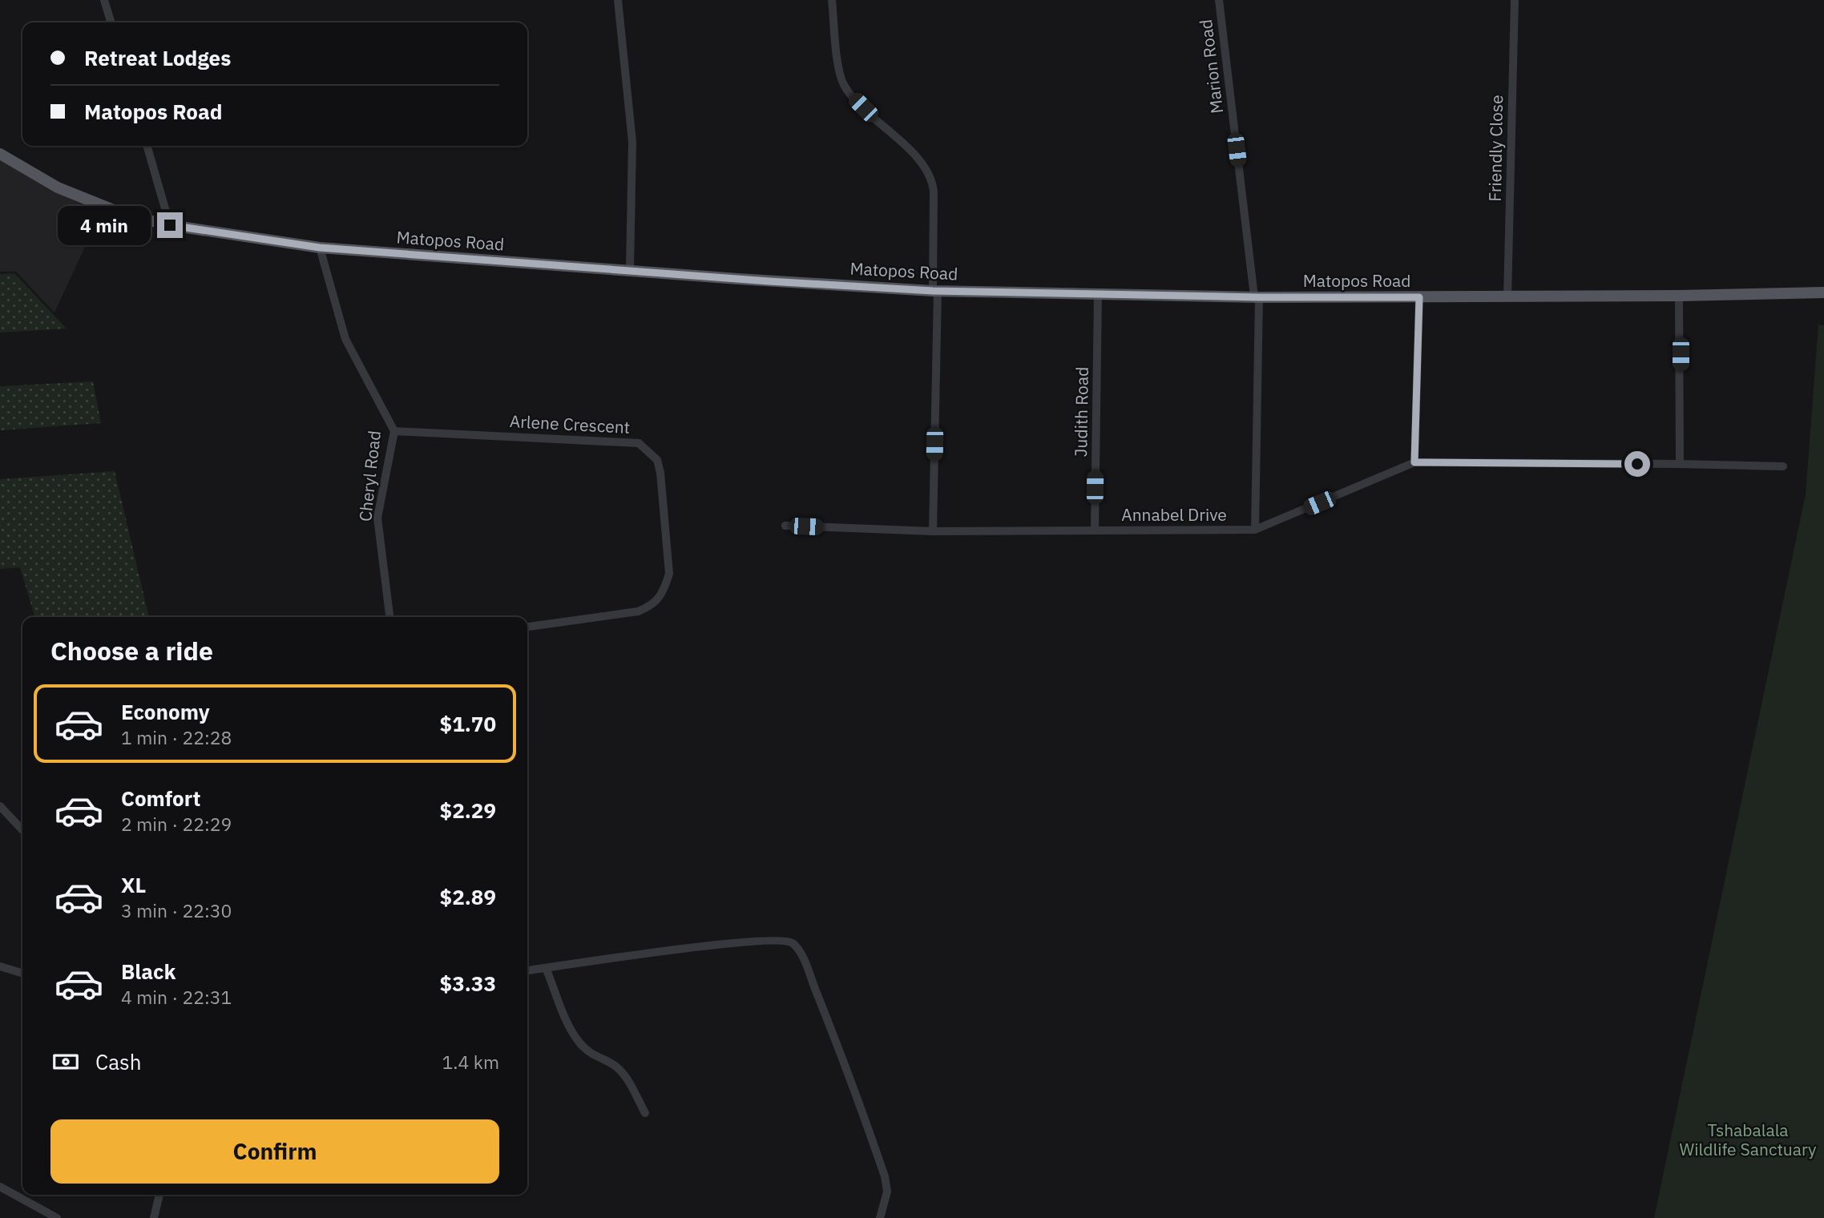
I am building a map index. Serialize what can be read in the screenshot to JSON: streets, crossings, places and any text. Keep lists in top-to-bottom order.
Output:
{
  "streets": {
    "main road": ["Matopos Road"],
    "street": [
      "Marion Road",
      "Friendly Close",
      "Judith Road",
      "Arlene Crescent",
      "Cheryl Road",
      "Annabel Drive"
    ]
  },
  "crossings": [
    ["Marion Road", "Matopos Road"],
    ["Marion Road", "Annabel Drive"],
    ["Friendly Close", "Matopos Road"],
    ["Matopos Road", "Judith Road"],
    ["Matopos Road", "Cheryl Road"],
    ["Judith Road", "Annabel Drive"],
    ["Arlene Crescent", "Cheryl Road"]
  ],
  "parks": ["Tshabalala Wildlife Sanctuary"],
  "page": {
    "banner": ["Retreat Lodges", "Matopos Road"],
    "bubble": "4 min",
    "heading": "Choose a ride",
    "list": [
      {
        "name": "Economy",
        "note": "1 min · 22:28",
        "value": "$1.70"
      },
      {
        "name": "Comfort",
        "note": "2 min · 22:29",
        "value": "$2.29"
      },
      {
        "name": "XL",
        "note": "3 min · 22:30",
        "value": "$2.89"
      },
      {
        "name": "Black",
        "note": "4 min · 22:31",
        "value": "$3.33"
      }
    ],
    "pay": ["Cash", "1.4 km"],
    "buttons": "Confirm"
  }
}
